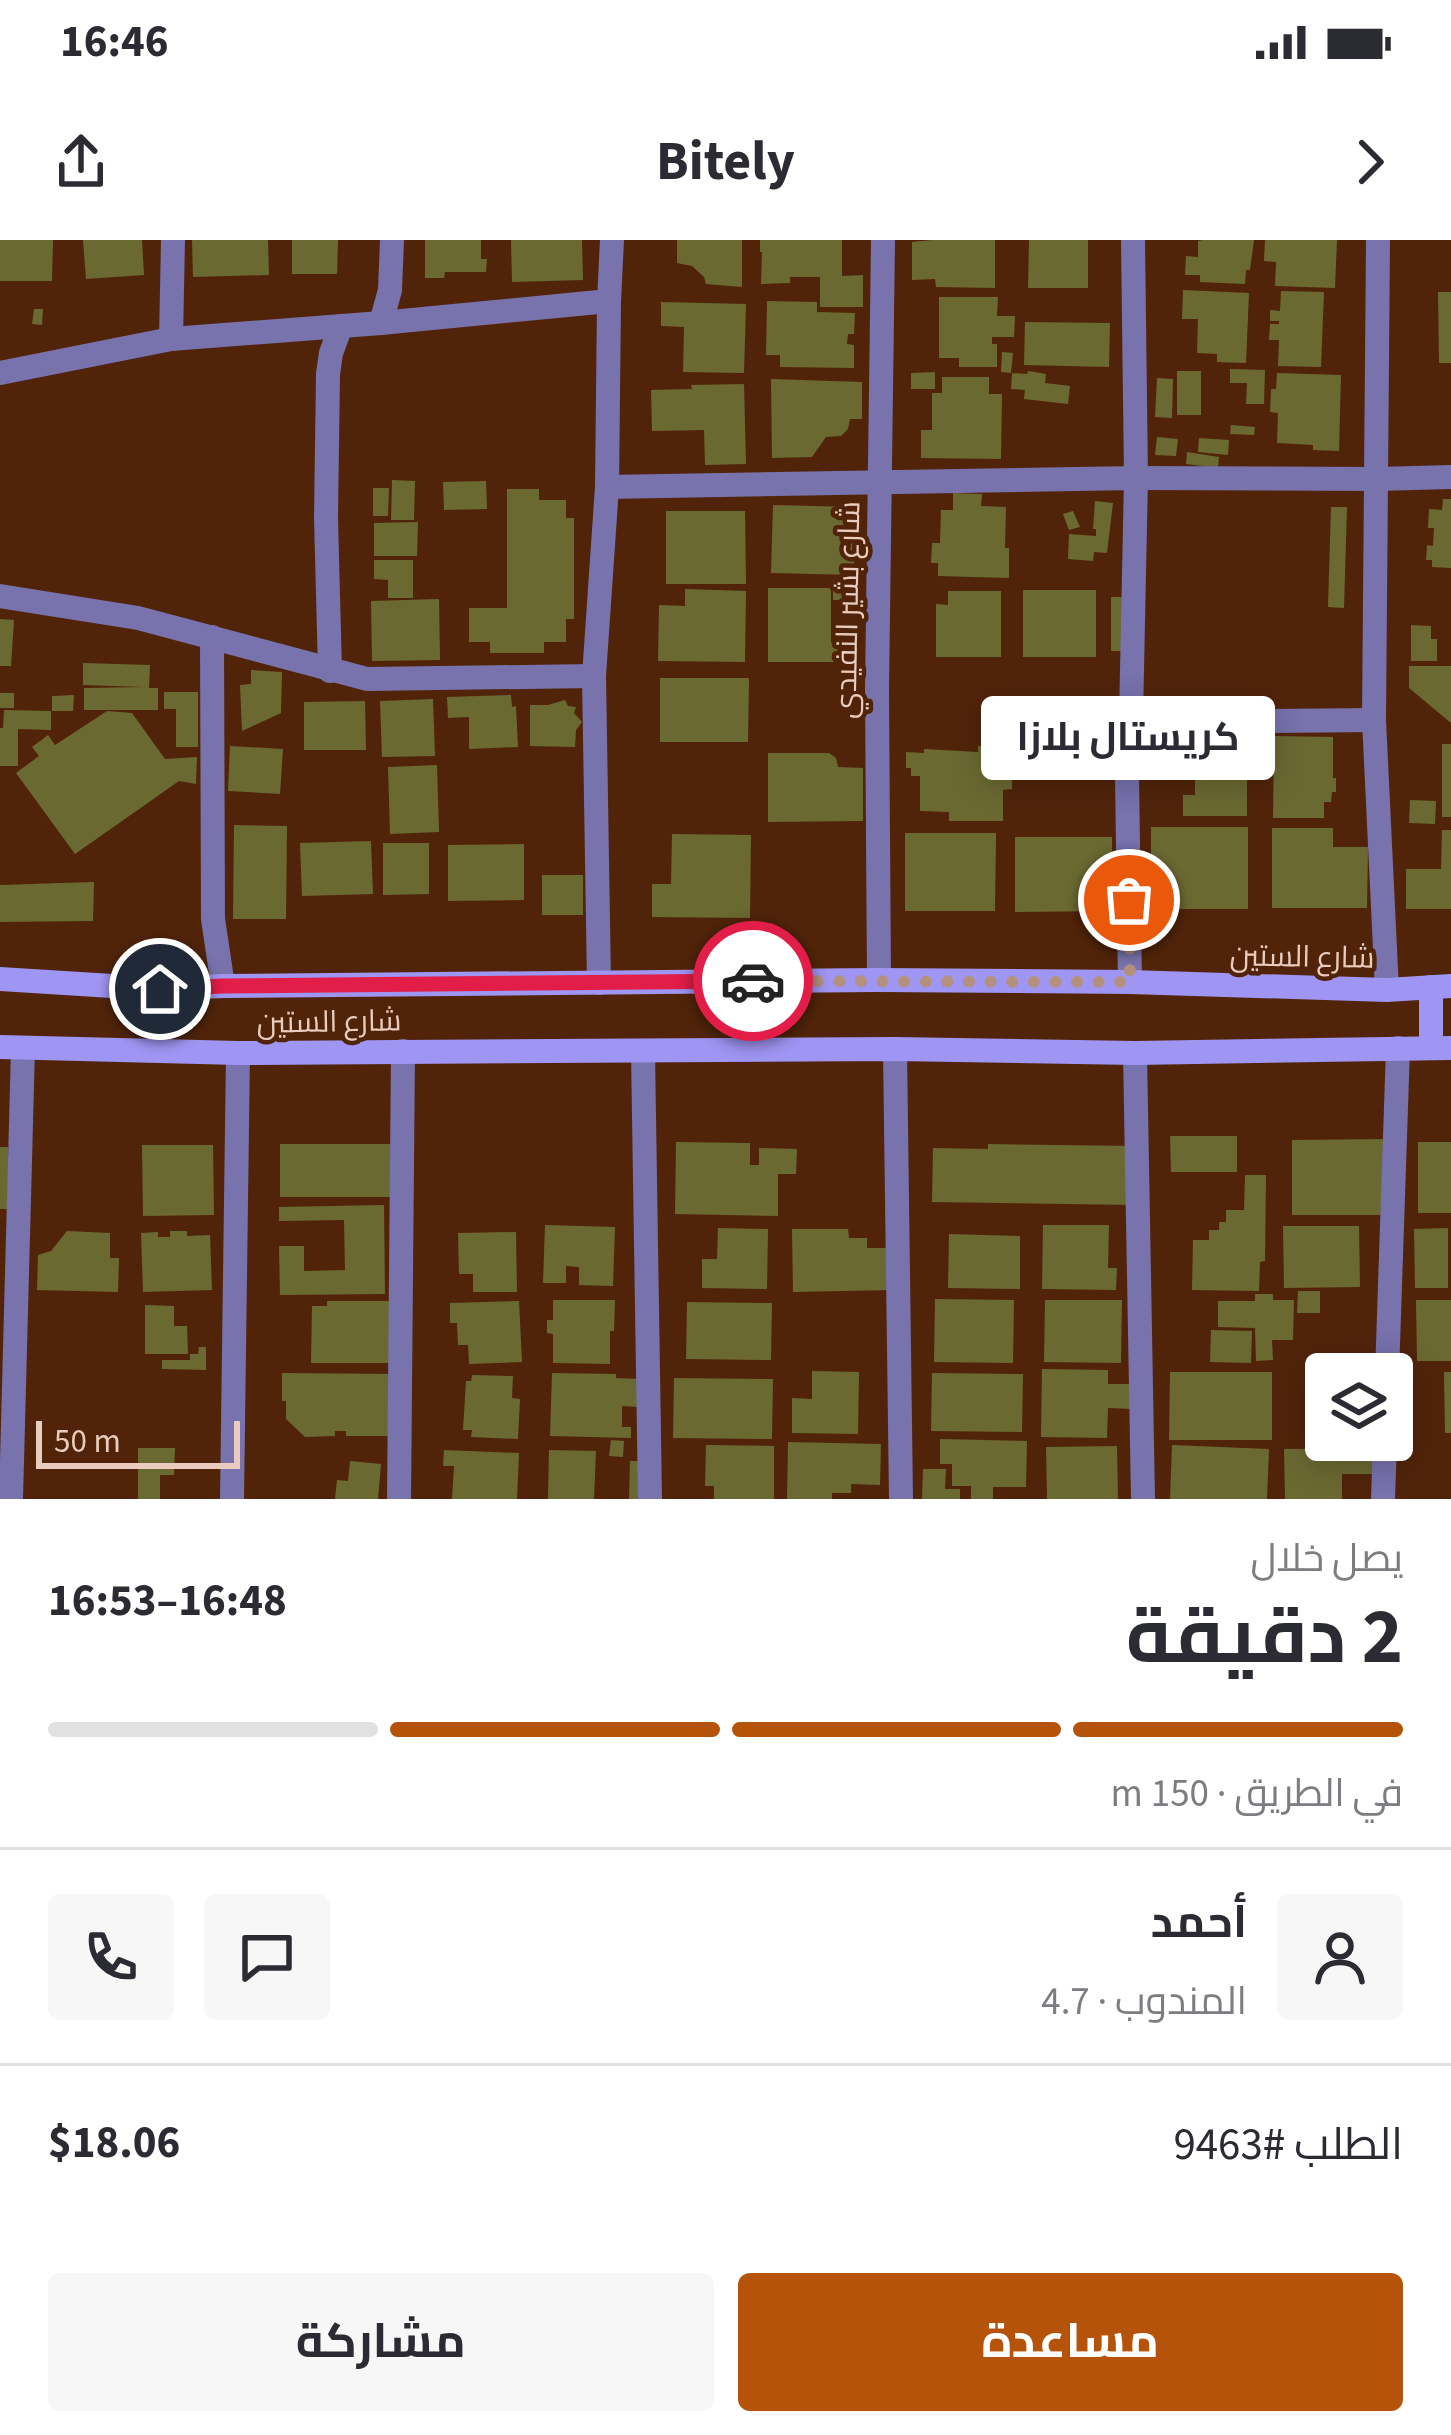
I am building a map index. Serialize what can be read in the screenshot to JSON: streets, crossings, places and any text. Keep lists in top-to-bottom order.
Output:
{
  "streets": {
    "main road": ["شارع الستين"],
    "street": ["شارع بشير النفيدي"]
  },
  "crossings": [
    ["شارع بشير النفيدي", "شارع الستين"]
  ],
  "places": ["كريستال بلازا"],
  "scale_bar": "50 m",
  "page": {
    "status": "16:46",
    "header": "Bitely",
    "bubble": "كريستال بلازا",
    "scale": "50 m",
    "heading": ["2 دقيقة", "يصل خلال", "16:48–16:53"],
    "panel": [
      "أحمد",
      "المندوب · 4.7",
      "الطلب #9463",
      "$18.06"
    ],
    "bar": "في الطريق · 150 m",
    "buttons": ["مساعدة", "مشاركة"]
  }
}
